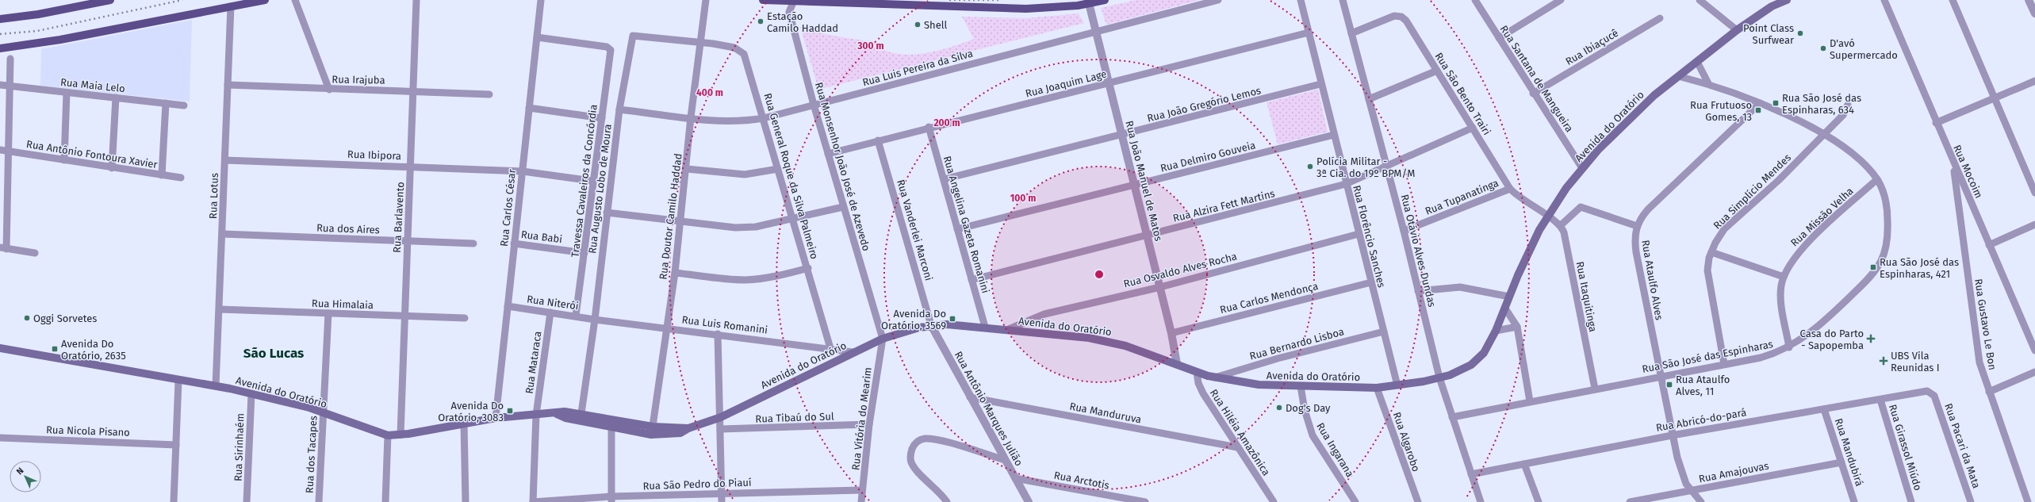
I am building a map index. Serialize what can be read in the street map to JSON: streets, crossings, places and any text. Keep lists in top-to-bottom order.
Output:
{
  "streets": {
    "main road": ["Avenida do Oratório"],
    "street": [
      "Rua Ibiaçucê",
      "Rua Luis Pereira da Silva",
      "Rua Santana de Mangueira",
      "Rua Irajuba",
      "Rua Joaquim Lage",
      "Rua Maia Lelo",
      "Rua São Bento Trairi",
      "Rua João Gregório Lemos",
      "Rua Antônio Fontoura Xavier",
      "Rua Ibipora",
      "Rua Delmiro Gouveia",
      "Rua Monsenhor João José de Azevedo",
      "Rua Mocoim",
      "Rua General Roque da Silva Palmeiro",
      "Travessa Cavaleiros da Concórdia",
      "Rua João Manuel de Matos",
      "Rua Augusto Lobo de Moura",
      "Rua Simplício Mendes",
      "Rua Lotus",
      "Rua Tupanatinga",
      "Rua Alzira Fett Martins",
      "Rua Carlos César",
      "Rua Doutor Camilo Haddad",
      "Rua Missão Velha",
      "Rua Barlavento",
      "Rua Angelina Gazeta Romanini",
      "Rua dos Aires",
      "Rua Vanderlei Marconi",
      "Rua Babi",
      "Rua Florêncio Sanches",
      "Rua Otávio Alves Dundas",
      "Rua Osvaldo Alves Rocha",
      "Rua Ataulfo Alves",
      "Rua Itaquitinga",
      "Rua Carlos Mendonça",
      "Rua Niterói",
      "Rua Himalaia",
      "Rua Luis Romanini",
      "Rua Gustavo Le Bon",
      "Rua Bernardo Lisboa",
      "Rua São José das Espinharas",
      "Rua Mataraca",
      "Rua Antônio Marques Julião",
      "Rua Manduruva",
      "Rua Tibaú do Sul",
      "Rua Vitória do Mearim",
      "Rua Abricó-do-pará",
      "Rua Nicola Pisano",
      "Rua Hiléia Amazônica",
      "Rua Algarobo",
      "Rua Pacari da Mata",
      "Rua Sirinhaém",
      "Rua Girassol Miúdo",
      "Rua Ingarana",
      "Rua Mandubirá",
      "Rua dos Tacapes",
      "Rua Amajouvas",
      "Rua Arctotis",
      "Rua São Pedro do Piauí"
    ]
  },
  "crossings": [
    ["Rua Ibiaçucê", "Rua Santana de Mangueira"],
    ["Rua Luis Pereira da Silva", "Rua Monsenhor João José de Azevedo"],
    ["Rua Luis Pereira da Silva", "Rua General Roque da Silva Palmeiro"],
    ["Rua Luis Pereira da Silva", "Rua João Manuel de Matos"],
    ["Rua Luis Pereira da Silva", "Rua Augusto Lobo de Moura"],
    ["Rua Luis Pereira da Silva", "Rua Doutor Camilo Haddad"],
    ["Rua Santana de Mangueira", "Avenida do Oratório"],
    ["Rua Irajuba", "Rua Lotus"],
    ["Rua Irajuba", "Rua Barlavento"],
    ["Rua Joaquim Lage", "Rua Monsenhor João José de Azevedo"],
    ["Rua Joaquim Lage", "Rua João Manuel de Matos"],
    ["Rua Joaquim Lage", "Rua Angelina Gazeta Romanini"],
    ["Rua Joaquim Lage", "Rua Vanderlei Marconi"],
    ["Rua Joaquim Lage", "Rua Florêncio Sanches"],
    ["Rua São Bento Trairi", "Avenida do Oratório"],
    ["Rua São Bento Trairi", "Rua Tupanatinga"],
    ["Rua São Bento Trairi", "Rua Alzira Fett Martins"],
    ["Rua São Bento Trairi", "Rua Otávio Alves Dundas"],
    ["Rua João Gregório Lemos", "Rua João Manuel de Matos"],
    ["Rua João Gregório Lemos", "Rua Angelina Gazeta Romanini"],
    ["Rua João Gregório Lemos", "Rua Florêncio Sanches"],
    ["Avenida do Oratório", "Rua Monsenhor João José de Azevedo"],
    ["Avenida do Oratório", "Rua João Manuel de Matos"],
    ["Avenida do Oratório", "Rua Augusto Lobo de Moura"],
    ["Avenida do Oratório", "Rua Lotus"],
    ["Avenida do Oratório", "Rua Carlos César"],
    ["Avenida do Oratório", "Rua Doutor Camilo Haddad"],
    ["Avenida do Oratório", "Rua Barlavento"],
    ["Avenida do Oratório", "Rua Angelina Gazeta Romanini"],
    ["Avenida do Oratório", "Rua Vanderlei Marconi"],
    ["Avenida do Oratório", "Rua Florêncio Sanches"],
    ["Avenida do Oratório", "Rua Otávio Alves Dundas"],
    ["Avenida do Oratório", "Rua Osvaldo Alves Rocha"],
    ["Avenida do Oratório", "Rua Luis Romanini"],
    ["Avenida do Oratório", "Rua Bernardo Lisboa"],
    ["Avenida do Oratório", "Rua São José das Espinharas"],
    ["Avenida do Oratório", "Rua Mataraca"],
    ["Avenida do Oratório", "Rua Antônio Marques Julião"],
    ["Avenida do Oratório", "Rua Vitória do Mearim"],
    ["Avenida do Oratório", "Rua Hiléia Amazônica"],
    ["Avenida do Oratório", "Rua Algarobo"],
    ["Avenida do Oratório", "Rua Sirinhaém"],
    ["Avenida do Oratório", "Rua Ingarana"],
    ["Avenida do Oratório", "Rua dos Tacapes"],
    ["Rua Ibipora", "Travessa Cavaleiros da Concórdia"],
    ["Rua Ibipora", "Rua Lotus"],
    ["Rua Ibipora", "Rua Carlos César"],
    ["Rua Ibipora", "Rua Barlavento"],
    ["Rua Delmiro Gouveia", "Rua João Manuel de Matos"],
    ["Rua Delmiro Gouveia", "Rua Angelina Gazeta Romanini"],
    ["Rua Delmiro Gouveia", "Rua Florêncio Sanches"],
    ["Rua Monsenhor João José de Azevedo", "Rua Vitória do Mearim"],
    ["Rua Mocoim", "Rua Gustavo Le Bon"],
    ["Rua General Roque da Silva Palmeiro", "Rua Augusto Lobo de Moura"],
    ["Rua General Roque da Silva Palmeiro", "Rua Doutor Camilo Haddad"],
    ["Rua General Roque da Silva Palmeiro", "Rua Luis Romanini"],
    ["Travessa Cavaleiros da Concórdia", "Rua Carlos César"],
    ["Travessa Cavaleiros da Concórdia", "Rua Babi"],
    ["Travessa Cavaleiros da Concórdia", "Rua Niterói"],
    ["Rua João Manuel de Matos", "Rua Alzira Fett Martins"],
    ["Rua João Manuel de Matos", "Rua Osvaldo Alves Rocha"],
    ["Rua João Manuel de Matos", "Rua Carlos Mendonça"],
    ["Rua Augusto Lobo de Moura", "Rua Doutor Camilo Haddad"],
    ["Rua Augusto Lobo de Moura", "Rua Niterói"],
    ["Rua Augusto Lobo de Moura", "Rua Luis Romanini"],
    ["Rua Simplício Mendes", "Rua São José das Espinharas"],
    ["Rua Lotus", "Rua dos Aires"],
    ["Rua Lotus", "Rua Himalaia"],
    ["Rua Tupanatinga", "Rua Otávio Alves Dundas"],
    ["Rua Alzira Fett Martins", "Rua Angelina Gazeta Romanini"],
    ["Rua Alzira Fett Martins", "Rua Florêncio Sanches"],
    ["Rua Alzira Fett Martins", "Rua Otávio Alves Dundas"],
    ["Rua Carlos César", "Rua Babi"],
    ["Rua Carlos César", "Rua Niterói"],
    ["Rua Doutor Camilo Haddad", "Rua Luis Romanini"],
    ["Rua Missão Velha", "Rua São José das Espinharas"],
    ["Rua Barlavento", "Rua dos Aires"],
    ["Rua Barlavento", "Rua Himalaia"],
    ["Rua Vanderlei Marconi", "Rua Antônio Marques Julião"],
    ["Rua Florêncio Sanches", "Rua Osvaldo Alves Rocha"],
    ["Rua Florêncio Sanches", "Rua Carlos Mendonça"],
    ["Rua Florêncio Sanches", "Rua Bernardo Lisboa"],
    ["Rua Otávio Alves Dundas", "Rua São José das Espinharas"],
    ["Rua Otávio Alves Dundas", "Rua Abricó-do-pará"],
    ["Rua Ataulfo Alves", "Rua São José das Espinharas"],
    ["Rua Ataulfo Alves", "Rua Abricó-do-pará"],
    ["Rua Ataulfo Alves", "Rua Amajouvas"],
    ["Rua Itaquitinga", "Rua São José das Espinharas"],
    ["Rua Niterói", "Rua Luis Romanini"],
    ["Rua Niterói", "Rua Mataraca"],
    ["Rua Himalaia", "Rua dos Tacapes"],
    ["Rua Mataraca", "Rua São Pedro do Piauí"],
    ["Rua Antônio Marques Julião", "Rua Manduruva"],
    ["Rua Antônio Marques Julião", "Rua Arctotis"],
    ["Rua Manduruva", "Rua Hiléia Amazônica"],
    ["Rua Tibaú do Sul", "Rua Vitória do Mearim"],
    ["Rua Vitória do Mearim", "Rua São Pedro do Piauí"],
    ["Rua Abricó-do-pará", "Rua Pacari da Mata"],
    ["Rua Abricó-do-pará", "Rua Girassol Miúdo"],
    ["Rua Abricó-do-pará", "Rua Mandubirá"],
    ["Rua Mandubirá", "Rua Amajouvas"]
  ],
  "districts": ["São Lucas"],
  "places": {
    "other": [
      "Estação Camilo Haddad",
      "Shell",
      "Point Class Surfwear",
      "D'avó Supermercado",
      "Polícia Militar - 3ª Cia. do 19º BPM/M",
      "Oggi Sorvetes",
      "Dog's Day"
    ],
    "transit": [
      "Rua São José das Espinharas, 634",
      "Rua Frutuoso Gomes, 13",
      "Rua São José das Espinharas, 421",
      "Avenida Do Oratório, 3569",
      "Avenida Do Oratório, 2635",
      "Rua Ataulfo Alves, 11",
      "Avenida Do Oratório, 3083"
    ],
    "health": ["Casa do Parto - Sapopemba", "UBS Vila Reunidas I"]
  },
  "north": "top left",
  "rings": [
    "300 m",
    "400 m",
    "200 m",
    "100 m"
  ]
}
